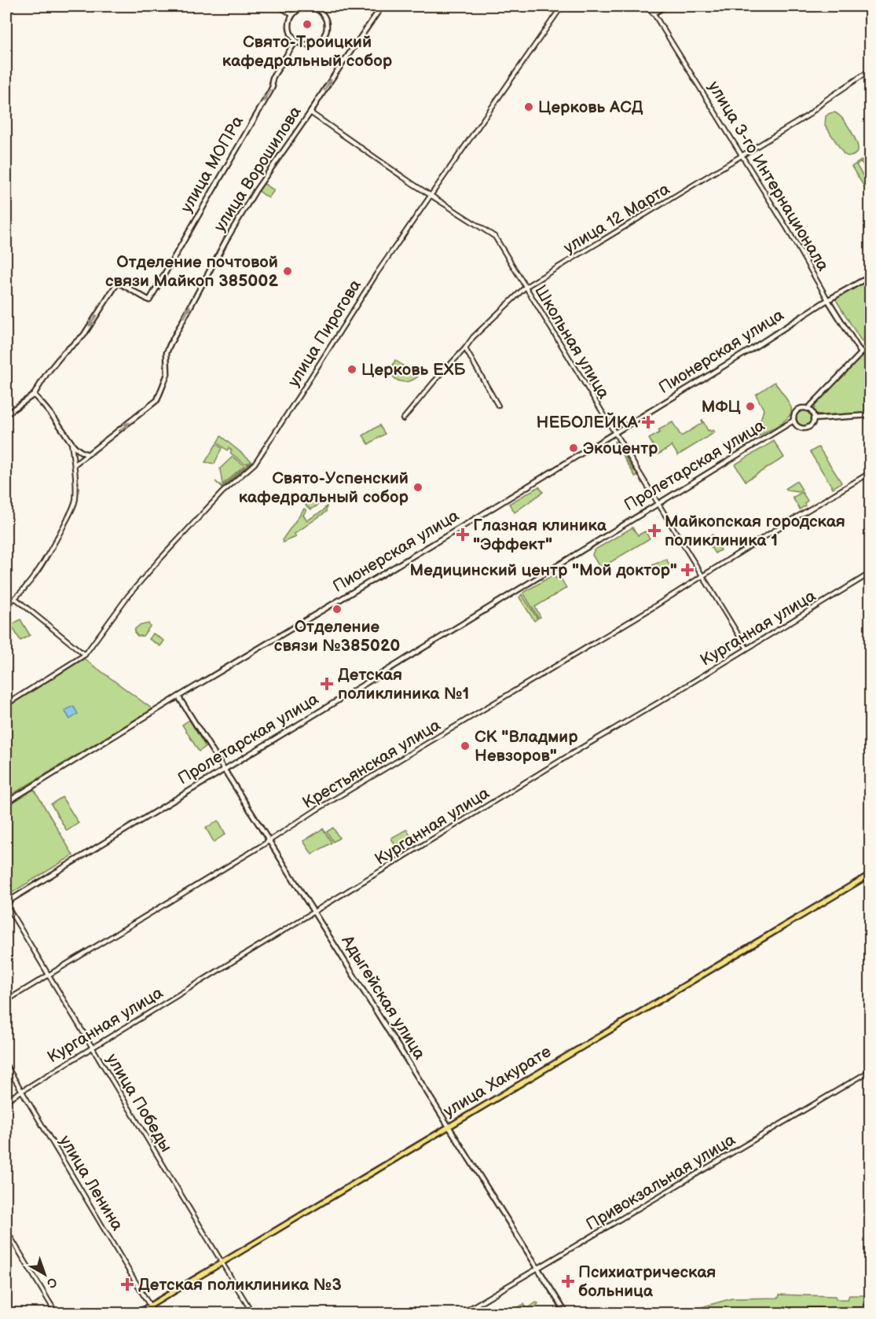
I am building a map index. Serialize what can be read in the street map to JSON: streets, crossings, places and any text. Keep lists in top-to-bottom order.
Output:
{
  "streets": {
    "main road": [
      "улица МОПРа",
      "улица Ворошилова",
      "улица 3-го Интернационала",
      "Пионерская улица",
      "Пролетарская улица",
      "Адыгейская улица",
      "улица Хакурате"
    ],
    "street": [
      "улица 12 Марта",
      "улица Пирогова",
      "Школьная улица",
      "Курганная улица",
      "Крестьянская улица",
      "улица Победы",
      "Привокзальная улица",
      "улица Ленина"
    ]
  },
  "crossings": [
    ["улица Ворошилова", "Школьная улица"],
    ["улица 3-го Интернационала", "улица 12 Марта"],
    ["улица 3-го Интернационала", "Пионерская улица"],
    ["улица 12 Марта", "Школьная улица"],
    ["улица Пирогова", "Школьная улица"],
    ["Школьная улица", "Пионерская улица"],
    ["Школьная улица", "Пролетарская улица"],
    ["Школьная улица", "Курганная улица"],
    ["Школьная улица", "Крестьянская улица"],
    ["Пионерская улица", "Адыгейская улица"],
    ["Пролетарская улица", "Адыгейская улица"],
    ["Пролетарская улица", "улица Победы"],
    ["Курганная улица", "Адыгейская улица"],
    ["Курганная улица", "улица Победы"],
    ["Курганная улица", "улица Ленина"],
    ["Крестьянская улица", "Адыгейская улица"],
    ["Крестьянская улица", "улица Победы"],
    ["Адыгейская улица", "улица Хакурате"],
    ["Адыгейская улица", "Привокзальная улица"],
    ["улица Хакурате", "улица Победы"],
    ["улица Хакурате", "улица Ленина"]
  ],
  "one_way": ["улица МОПРа", "улица Ворошилова"],
  "places": {
    "other": [
      "Свято-Троицкий кафедральный собор",
      "Церковь АСД",
      "Отделение почтовой связи Майкоп 385002",
      "Церковь ЕХБ",
      "МФЦ",
      "Экоцентр",
      "Свято-Успенский кафедральный собор",
      "Отделение связи №385020",
      "СК \"Владмир Невзоров\""
    ],
    "health": [
      "НЕБОЛЕЙКА",
      "Майкопская городская поликлиника 1",
      "Глазная клиника \"Эффект\"",
      "Медицинский центр \"Мой доктор\"",
      "Детская поликлиника №1",
      "Психиатрическая больница",
      "Детская поликлиника №3"
    ]
  },
  "north": "bottom right"
}
